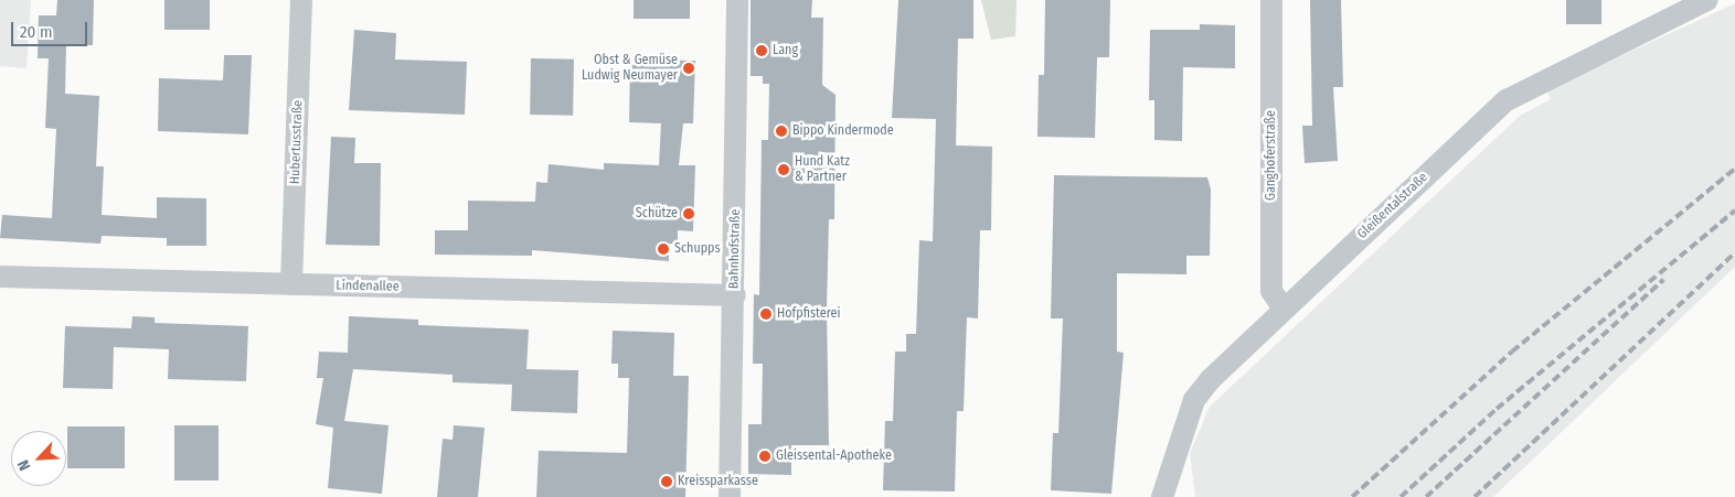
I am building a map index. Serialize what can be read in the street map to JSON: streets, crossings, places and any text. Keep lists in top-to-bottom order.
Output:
{
  "streets": {
    "street": [
      "Hubertusstraße",
      "Ganghoferstraße",
      "Gleißentalstraße",
      "Bahnhofstraße",
      "Lindenallee"
    ]
  },
  "crossings": [
    ["Hubertusstraße", "Lindenallee"],
    ["Ganghoferstraße", "Gleißentalstraße"],
    ["Bahnhofstraße", "Lindenallee"]
  ],
  "places": [
    "Lang",
    "Obst & Gemüse Ludwig Neumayer",
    "Bippo Kindermode",
    "Hund Katz & Partner",
    "Schütze",
    "Schupps",
    "Hofpfisterei",
    "Gleissental-Apotheke",
    "Kreissparkasse"
  ],
  "scale_bar": "20 m",
  "north": "bottom left"
}
